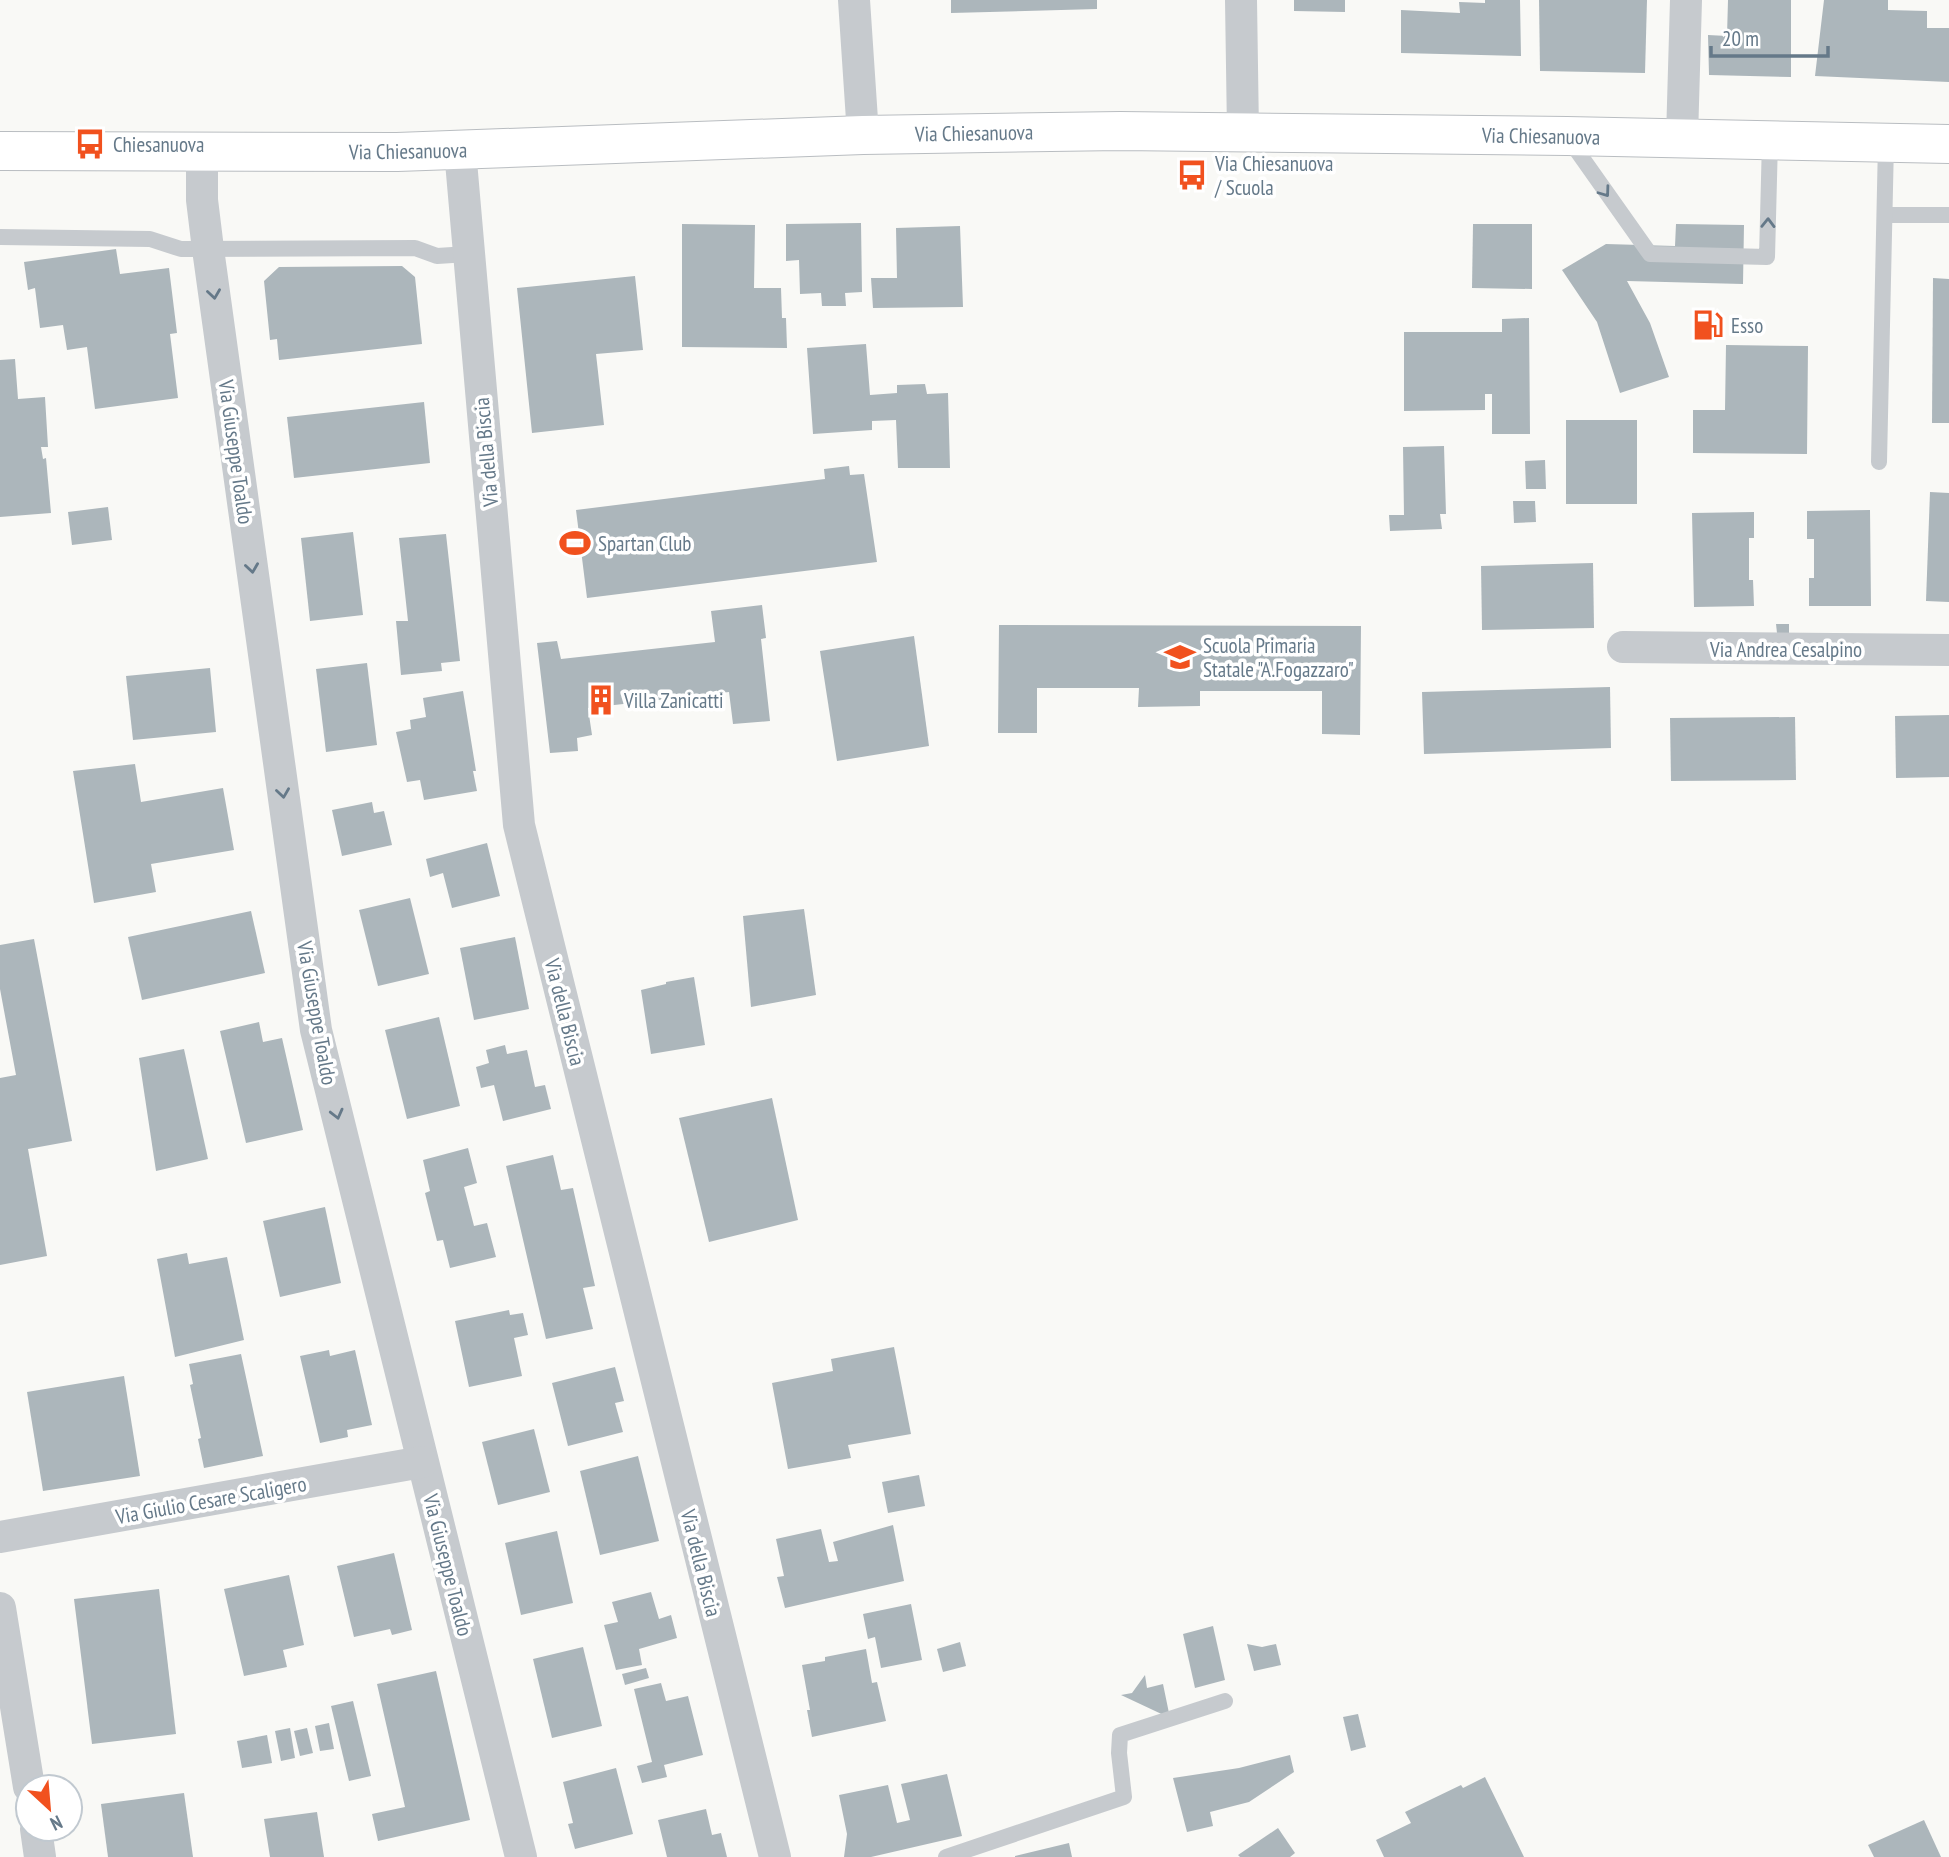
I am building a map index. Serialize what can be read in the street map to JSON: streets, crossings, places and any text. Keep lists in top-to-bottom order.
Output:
{
  "streets": {
    "main road": ["Via Chiesanuova"],
    "street": [
      "Via Giuseppe Toaldo",
      "Via della Biscia",
      "Via Andrea Cesalpino",
      "Via Giulio Cesare Scaligero"
    ]
  },
  "crossings": [
    ["Via Chiesanuova", "Via Giuseppe Toaldo"],
    ["Via Chiesanuova", "Via della Biscia"],
    ["Via Giuseppe Toaldo", "Via Giulio Cesare Scaligero"]
  ],
  "one_way": ["Via Giuseppe Toaldo"],
  "places": {
    "bus stop": ["Chiesanuova", "Via Chiesanuova / Scuola"],
    "fuel station": ["Esso"],
    "sports": ["Spartan Club"],
    "school or university": ["Scuola Primaria Statale \"A.Fogazzaro\""],
    "building": ["Villa Zanicatti"]
  },
  "scale_bar": "20 m",
  "north": "bottom right"
}
